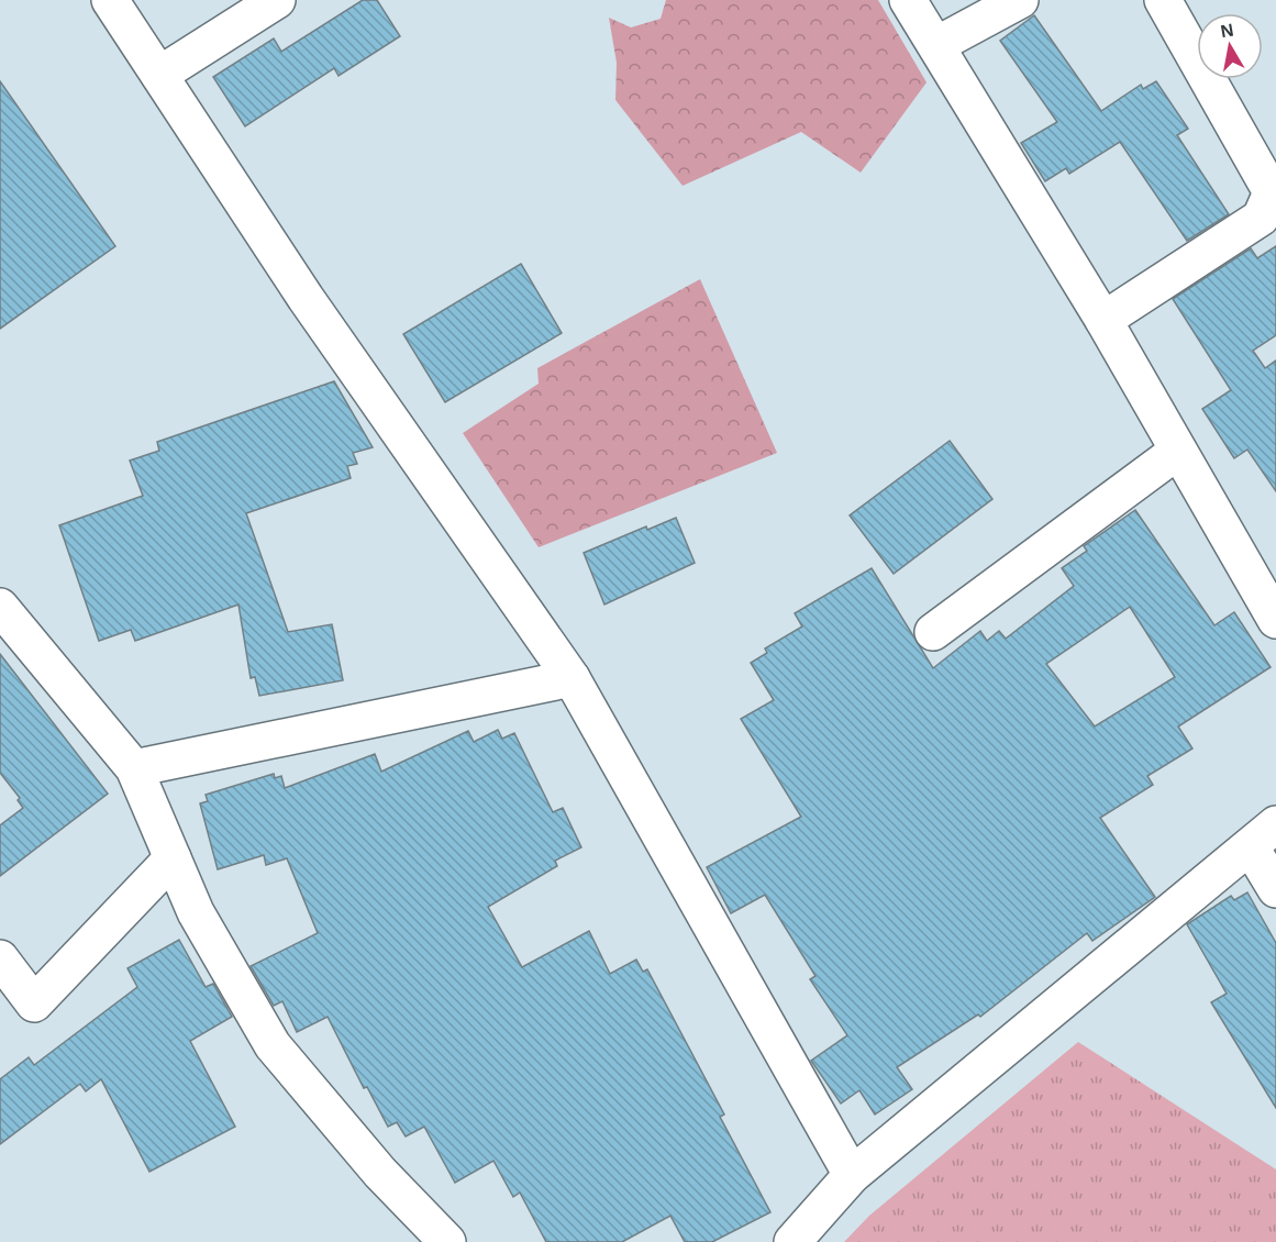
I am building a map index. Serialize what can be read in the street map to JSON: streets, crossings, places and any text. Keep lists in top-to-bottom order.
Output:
{
  "north": "top"
}
